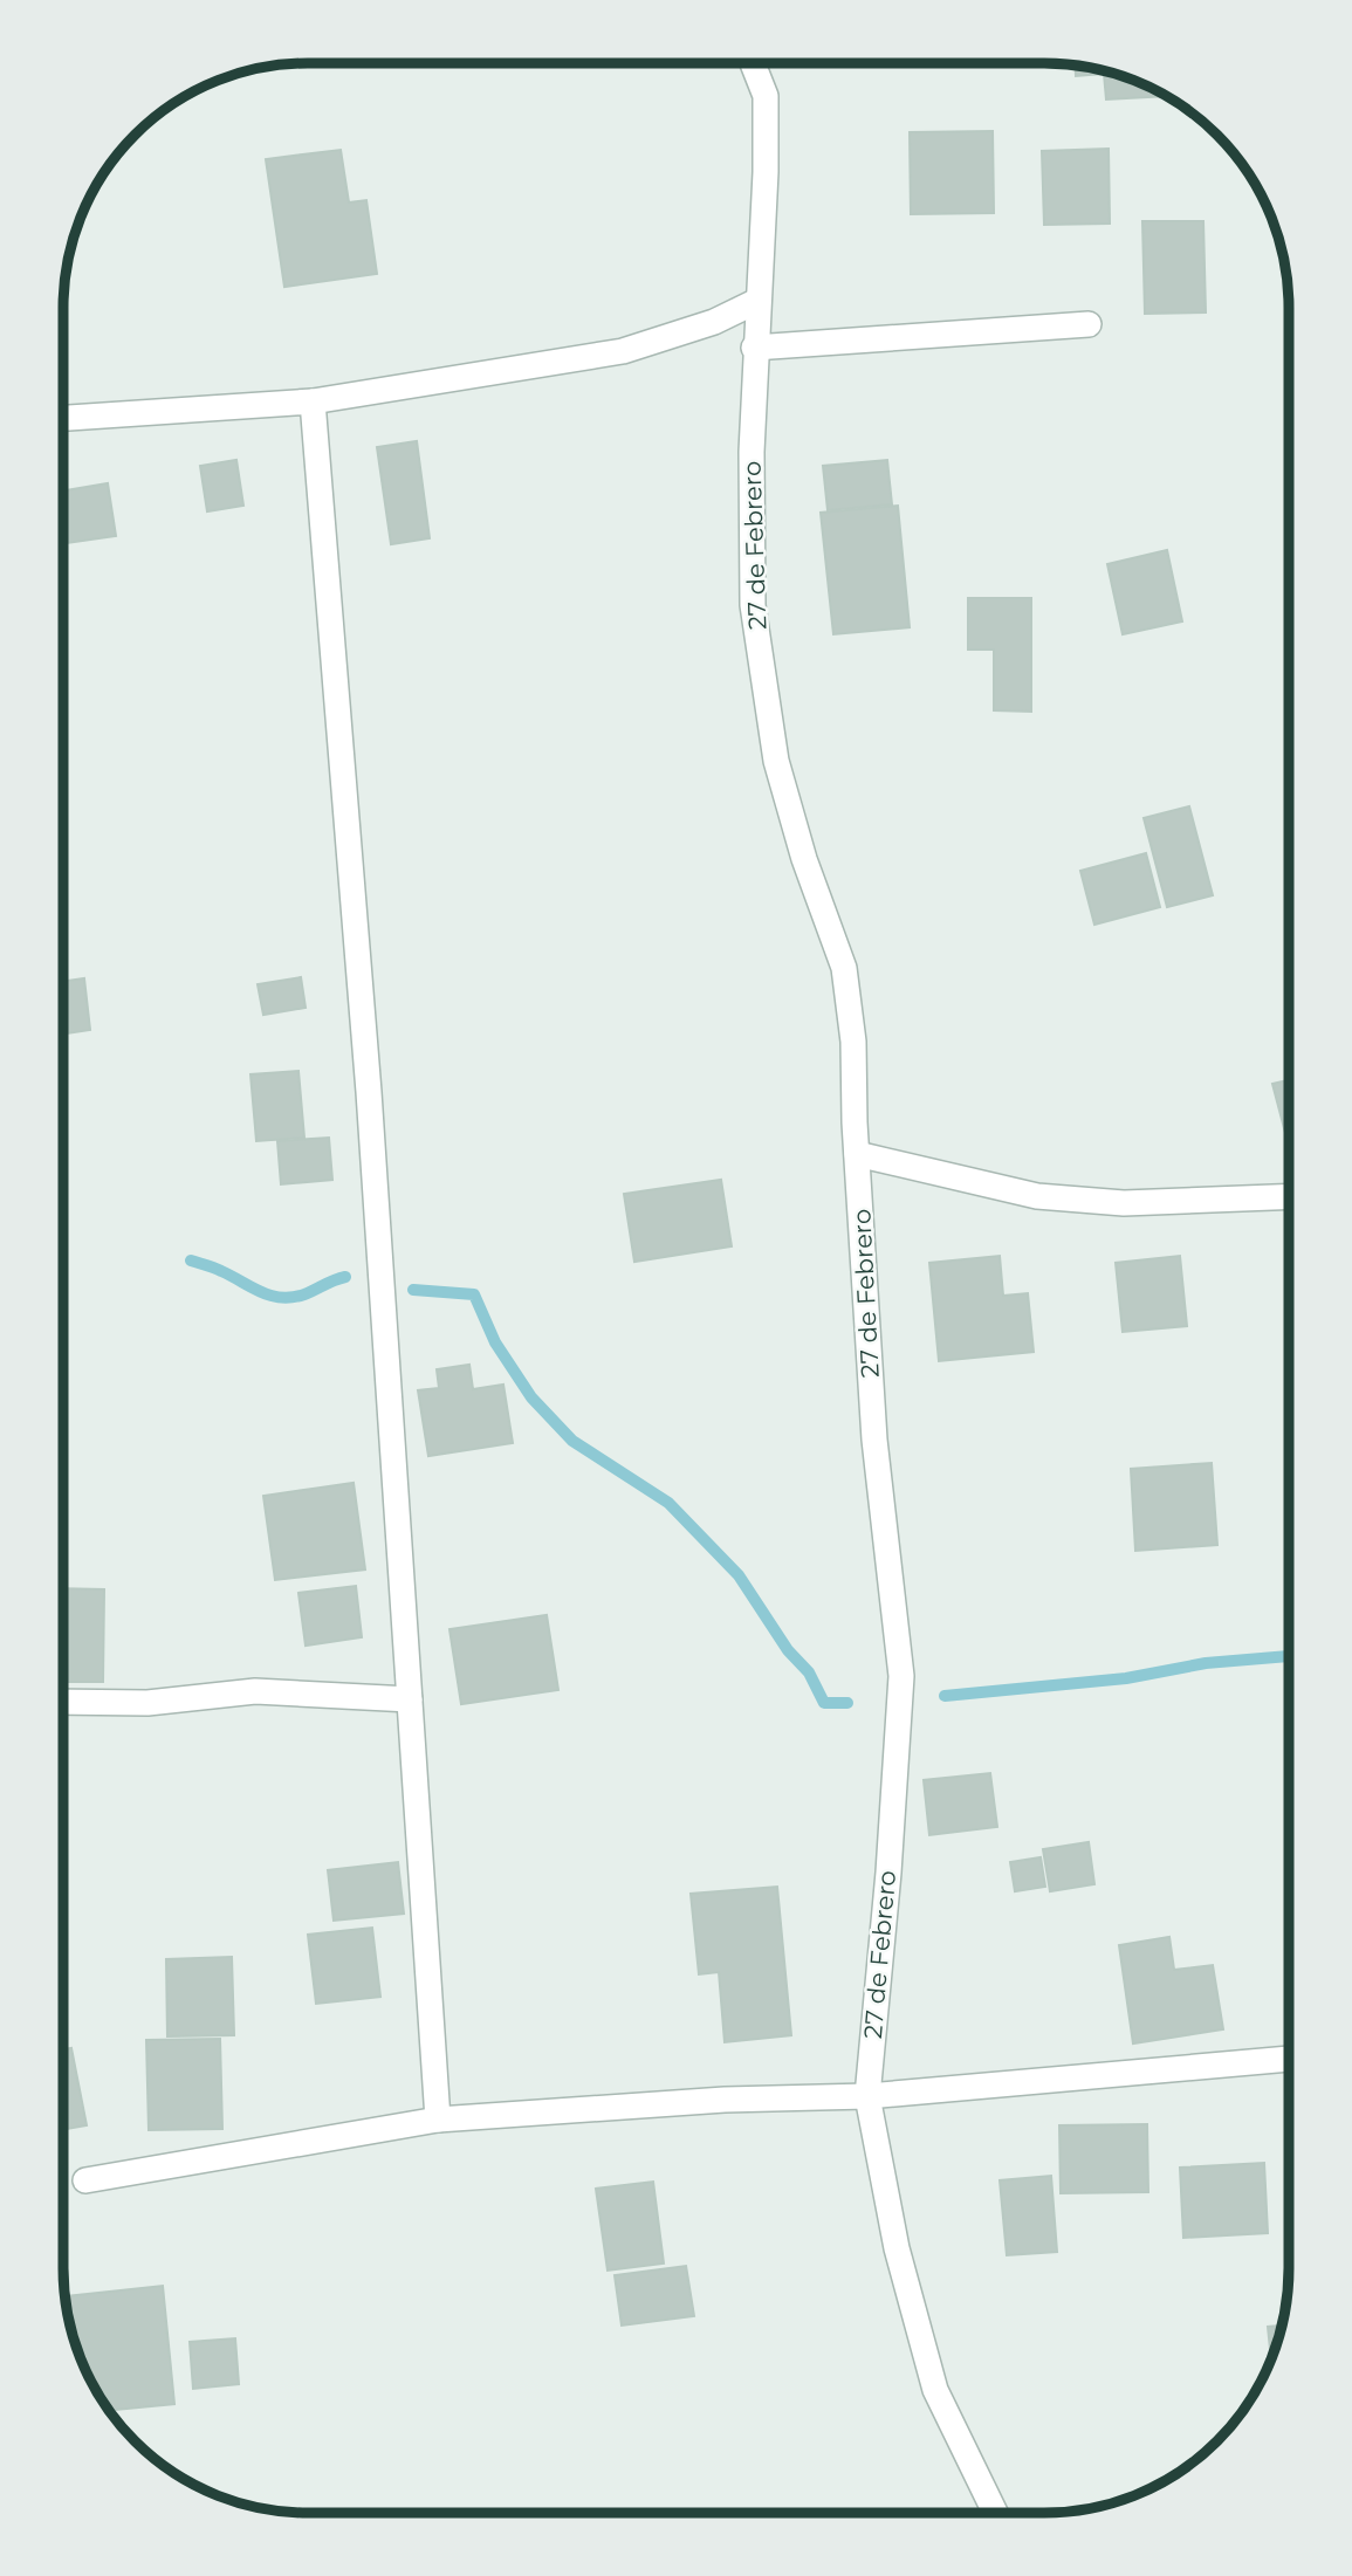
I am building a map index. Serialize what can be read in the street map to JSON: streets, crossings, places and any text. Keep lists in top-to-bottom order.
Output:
{
  "streets": {
    "street": ["27 de Febrero"]
  }
}
